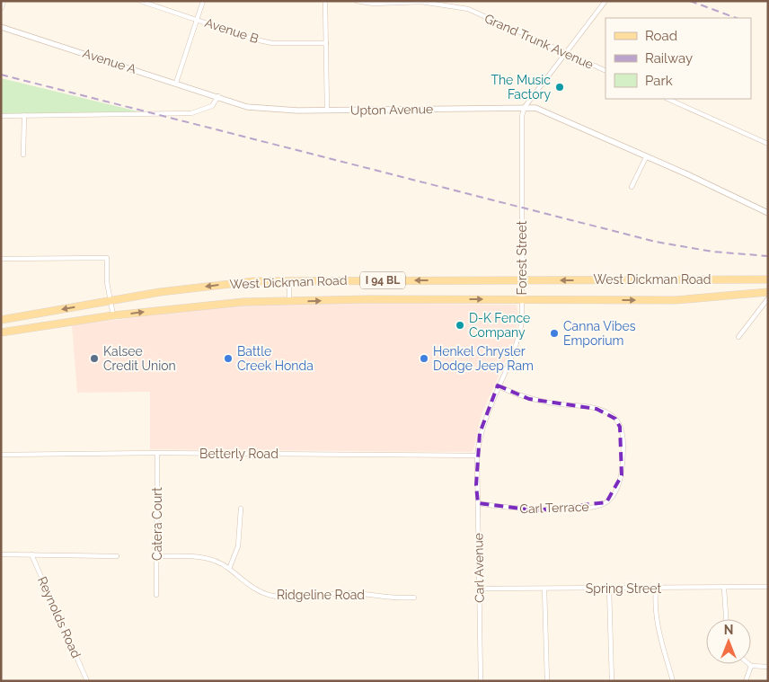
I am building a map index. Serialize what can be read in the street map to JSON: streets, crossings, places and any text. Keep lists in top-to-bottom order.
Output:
{
  "streets": {
    "main road": ["West Dickman Road", "I 94 BL"],
    "street": [
      "Avenue B",
      "Grand Trunk Avenue",
      "Avenue A",
      "Upton Avenue",
      "Forest Street",
      "Betterly Road",
      "Carl Terrace",
      "Catera Court",
      "Carl Avenue",
      "Spring Street",
      "Ridgeline Road",
      "Reynolds Road"
    ]
  },
  "crossings": [
    ["Avenue A", "Upton Avenue"],
    ["Upton Avenue", "Forest Street"],
    ["Forest Street", "West Dickman Road"],
    ["Forest Street", "Betterly Road"],
    ["Forest Street", "Carl Terrace"],
    ["Forest Street", "Carl Avenue"],
    ["Betterly Road", "Catera Court"],
    ["Betterly Road", "Carl Avenue"],
    ["Carl Terrace", "Carl Avenue"],
    ["Catera Court", "Ridgeline Road"],
    ["Carl Avenue", "Spring Street"]
  ],
  "places": [
    "The Music Factory",
    "D-K Fence Company",
    "Canna Vibes Emporium",
    "Kalsee Credit Union",
    "Battle Creek Honda",
    "Henkel Chrysler Dodge Jeep Ram"
  ],
  "legend": ["Road", "Railway", "Park"],
  "north": "top"
}
